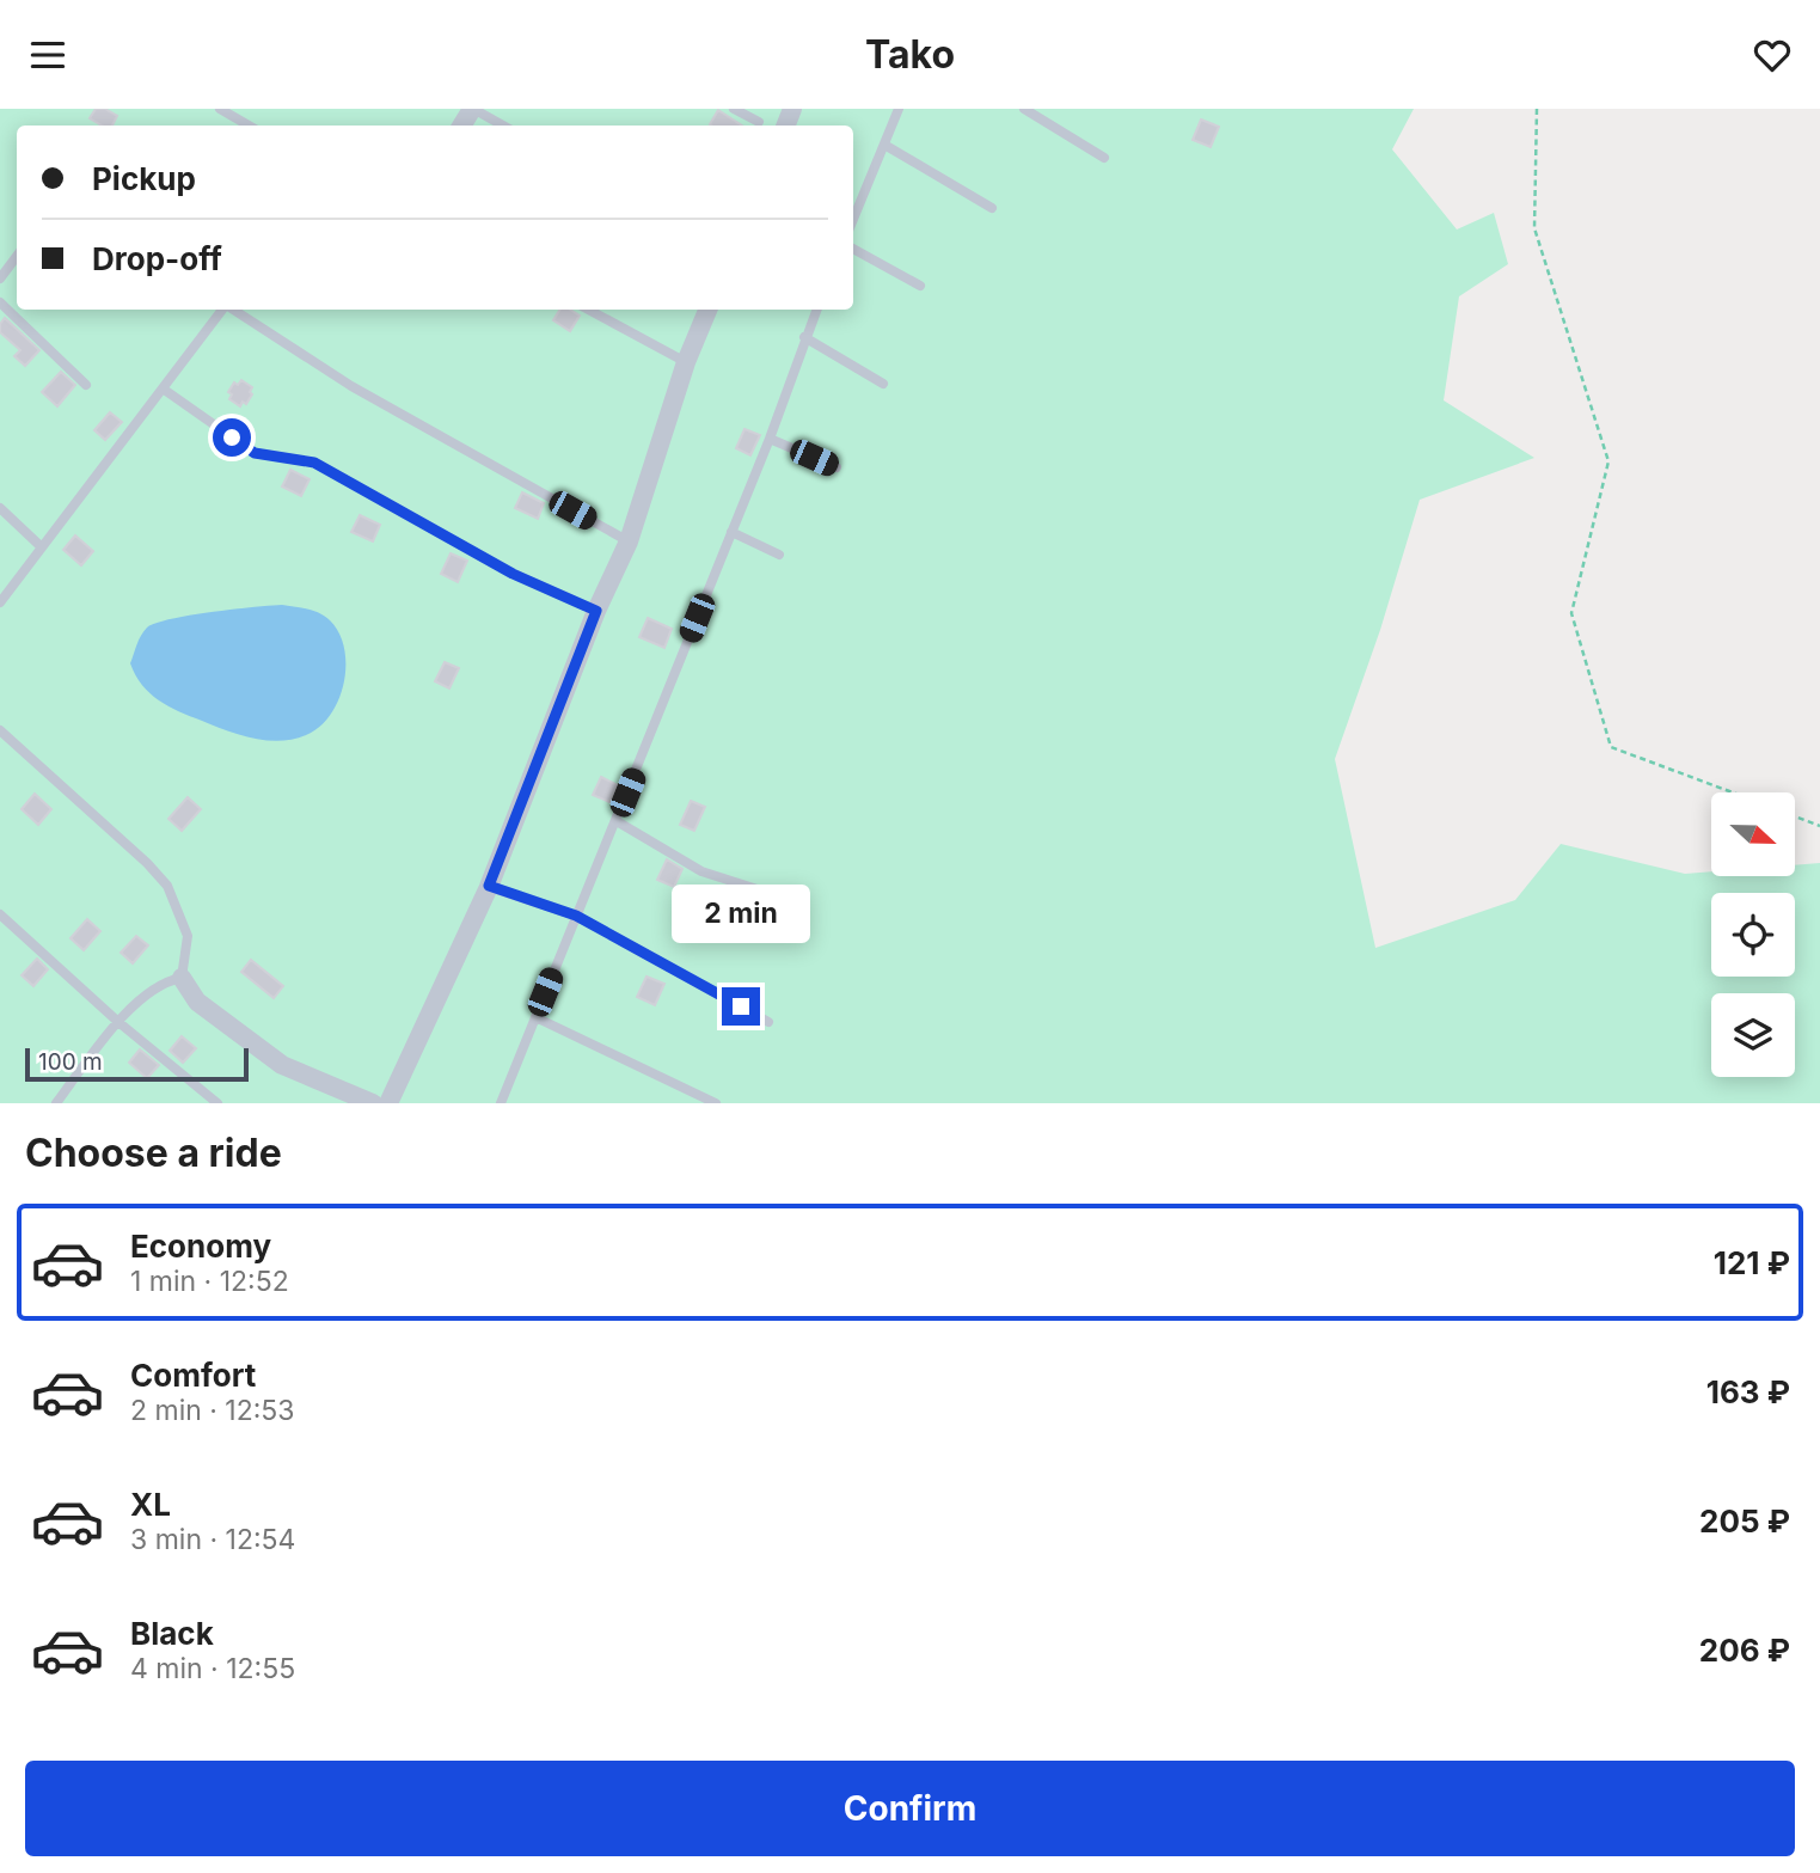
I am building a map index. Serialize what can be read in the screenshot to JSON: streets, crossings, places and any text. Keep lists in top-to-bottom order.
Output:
{
  "scale_bar": "100 m",
  "north": "right",
  "page": {
    "header": "Tako",
    "banner": ["Pickup", "Drop-off"],
    "bubble": "2 min",
    "scale": "100 m",
    "heading": "Choose a ride",
    "list": [
      {
        "name": "Economy",
        "note": "1 min · 12:52",
        "value": "121 ₽"
      },
      {
        "name": "Comfort",
        "note": "2 min · 12:53",
        "value": "163 ₽"
      },
      {
        "name": "XL",
        "note": "3 min · 12:54",
        "value": "205 ₽"
      },
      {
        "name": "Black",
        "note": "4 min · 12:55",
        "value": "206 ₽"
      }
    ],
    "buttons": "Confirm"
  }
}
